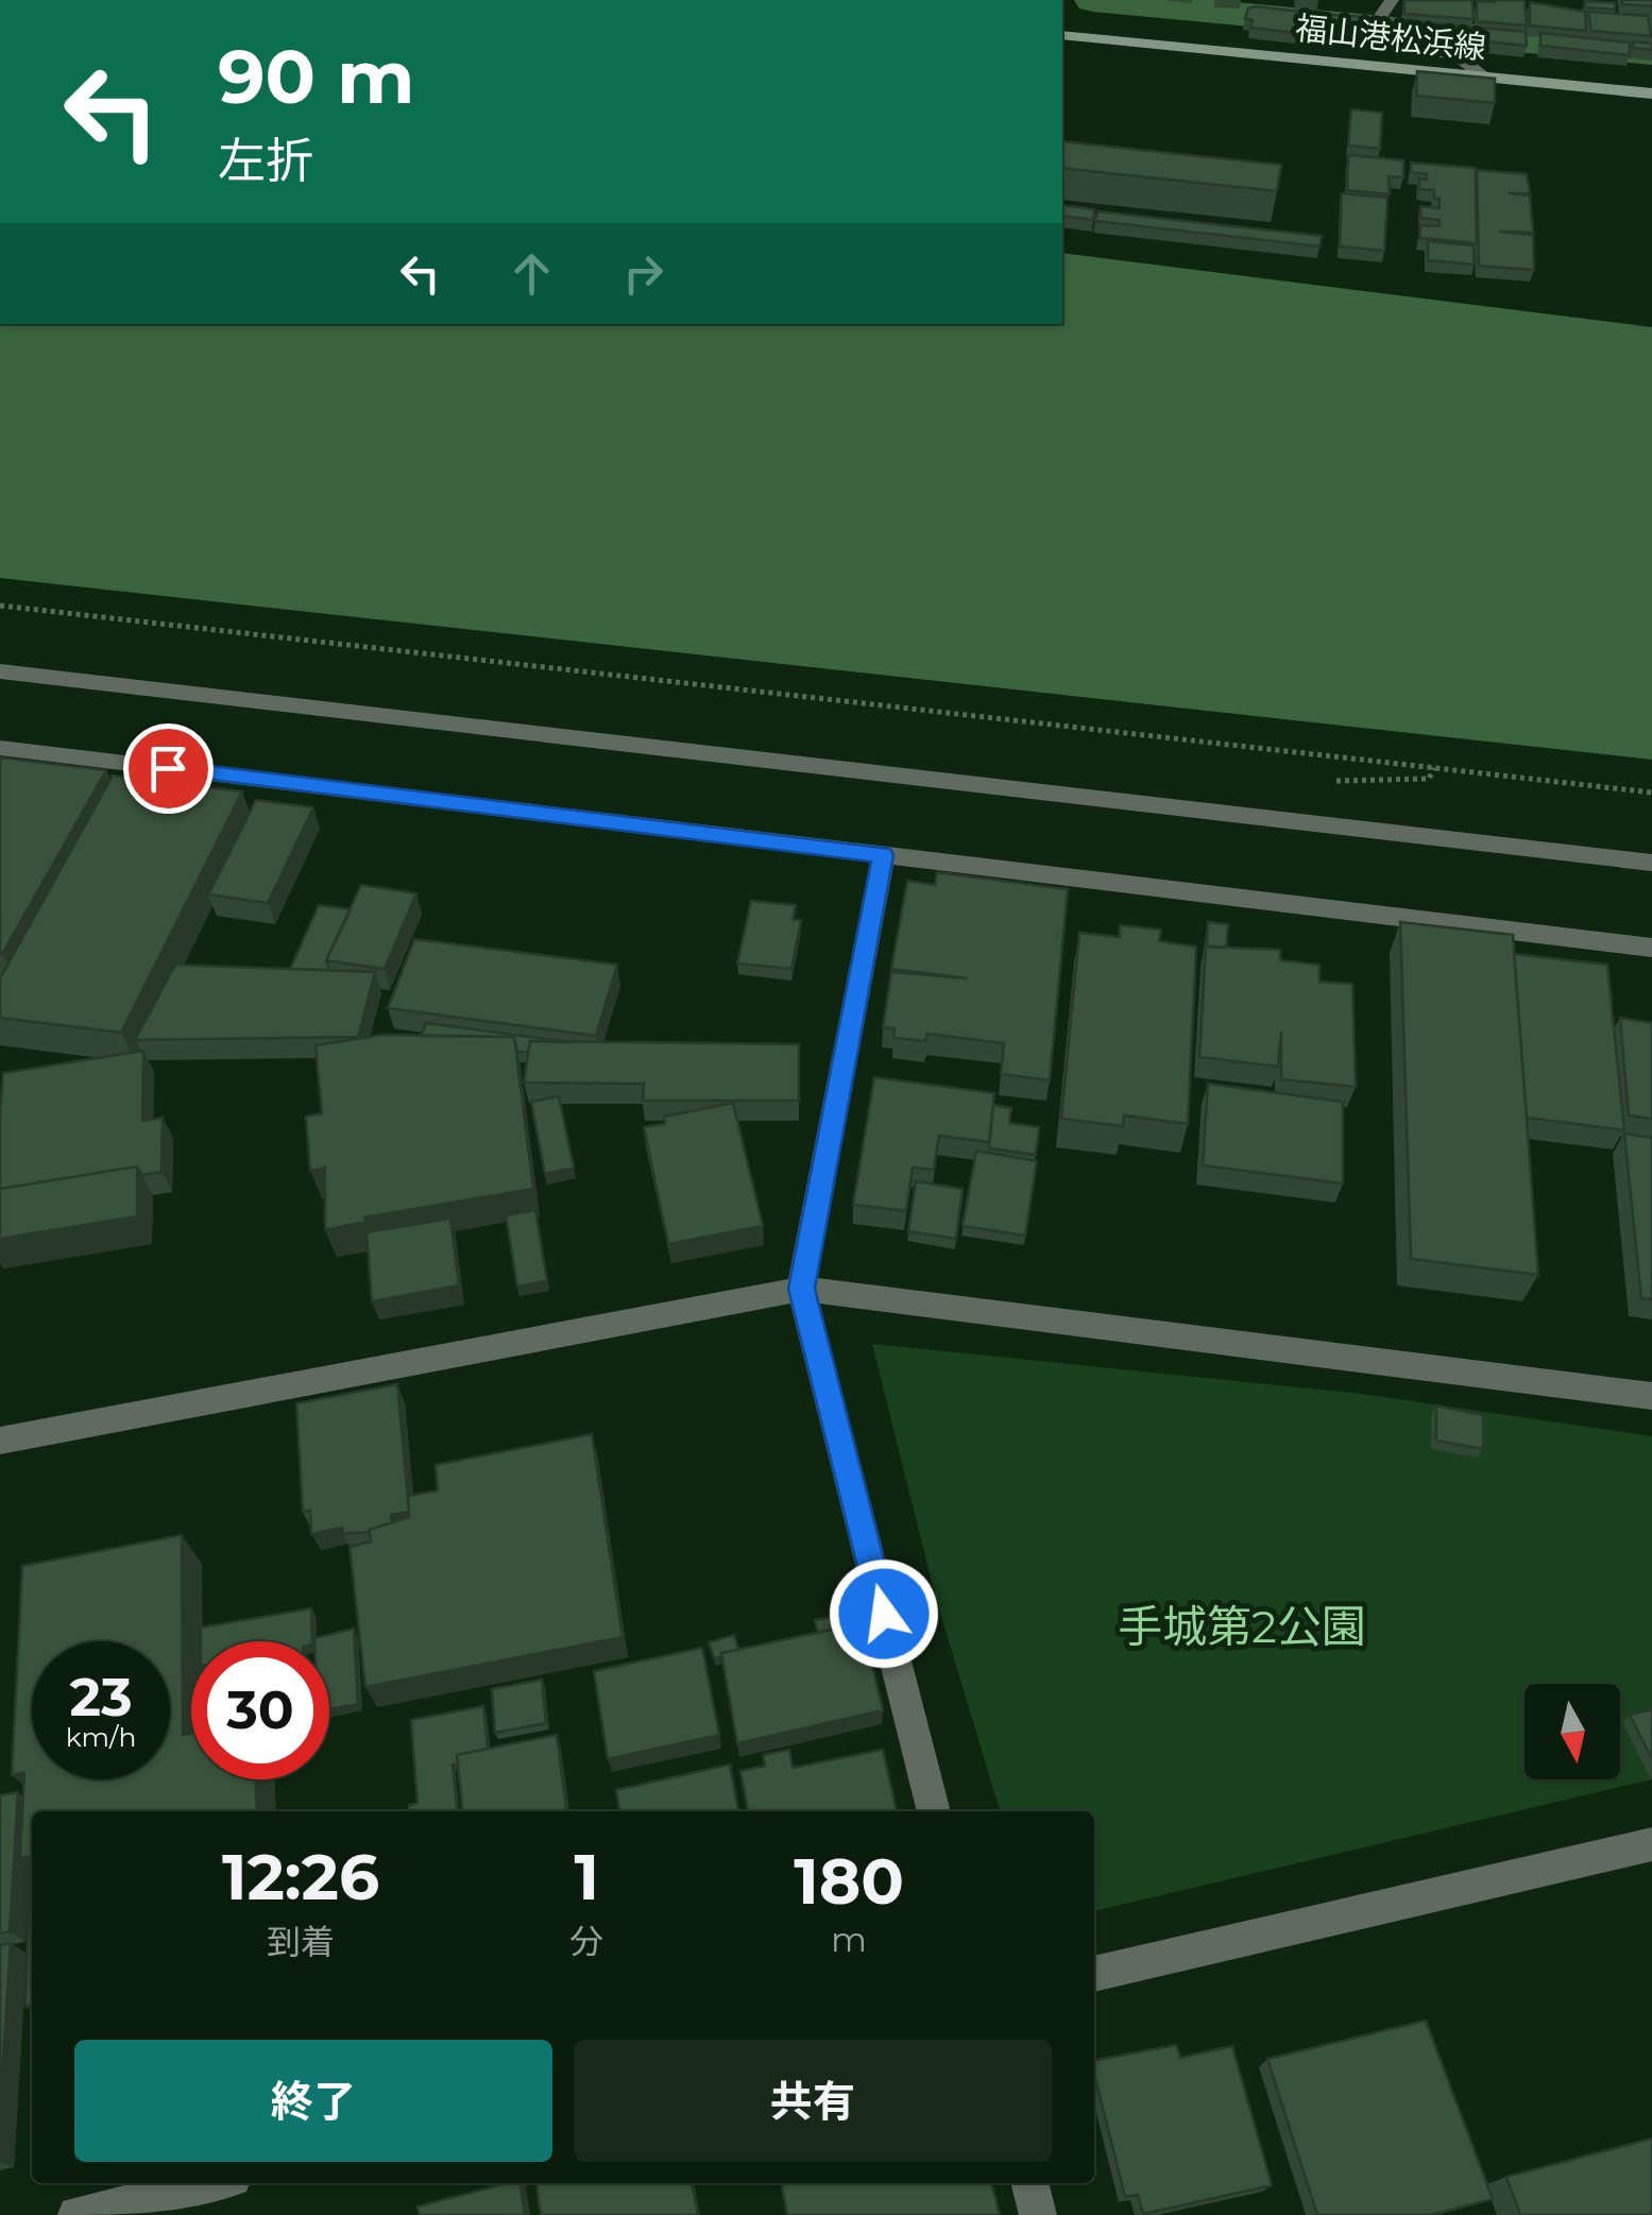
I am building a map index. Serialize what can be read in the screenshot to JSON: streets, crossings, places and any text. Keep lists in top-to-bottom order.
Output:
{
  "streets": {
    "main road": ["福山港松浜線"]
  },
  "parks": ["手城第2公園"],
  "north": "bottom",
  "page": {
    "turn": ["90 m", "左折"],
    "speed": "23 km/h",
    "limit": "30",
    "eta": [
      "12:26",
      "到着",
      "1",
      "分",
      "180",
      "m"
    ],
    "buttons": ["終了", "共有"]
  }
}
